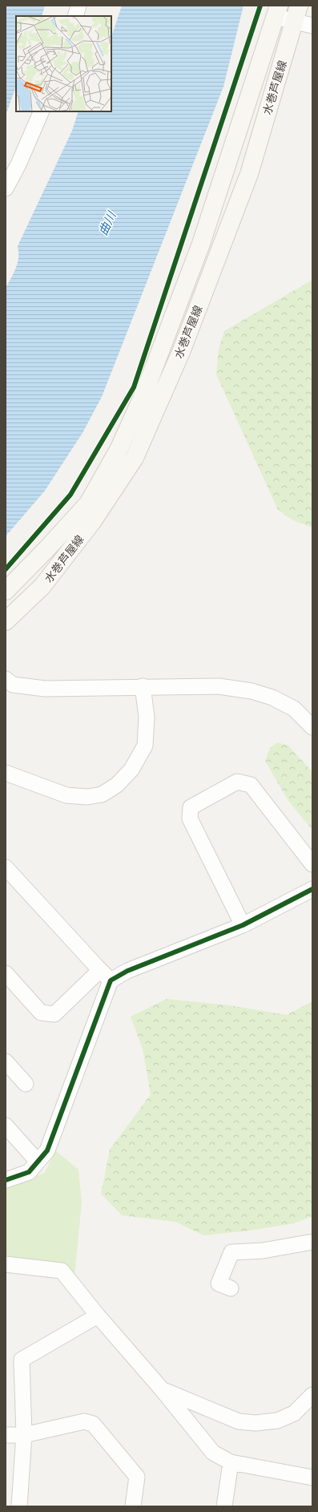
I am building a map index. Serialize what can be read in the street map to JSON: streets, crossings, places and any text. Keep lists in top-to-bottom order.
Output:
{
  "streets": {
    "main road": ["水巻芦屋線"]
  },
  "water": ["曲川"]
}
